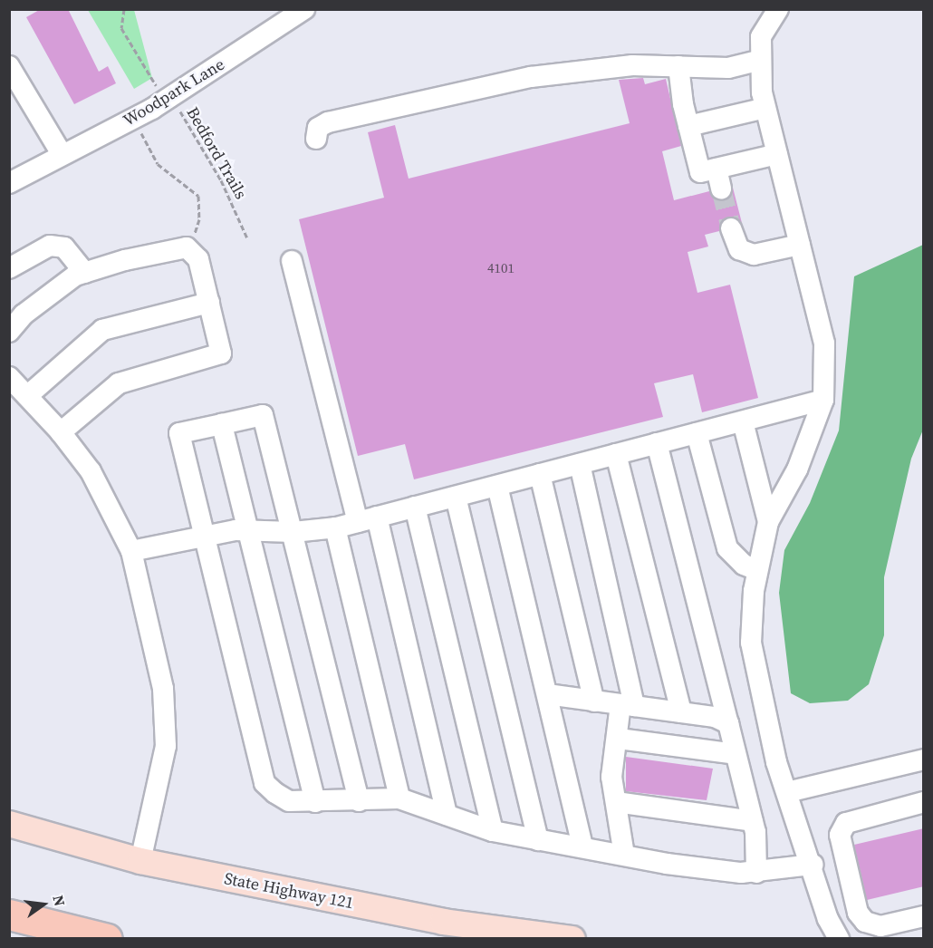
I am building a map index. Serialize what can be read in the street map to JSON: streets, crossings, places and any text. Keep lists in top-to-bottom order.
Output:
{
  "streets": {
    "main road": ["State Highway 121"],
    "street": ["Woodpark Lane"],
    "path": ["Bedford Trails"]
  },
  "crossings": [
    ["Woodpark Lane", "Bedford Trails"]
  ],
  "house_numbers": ["4101"],
  "north": "right"
}
